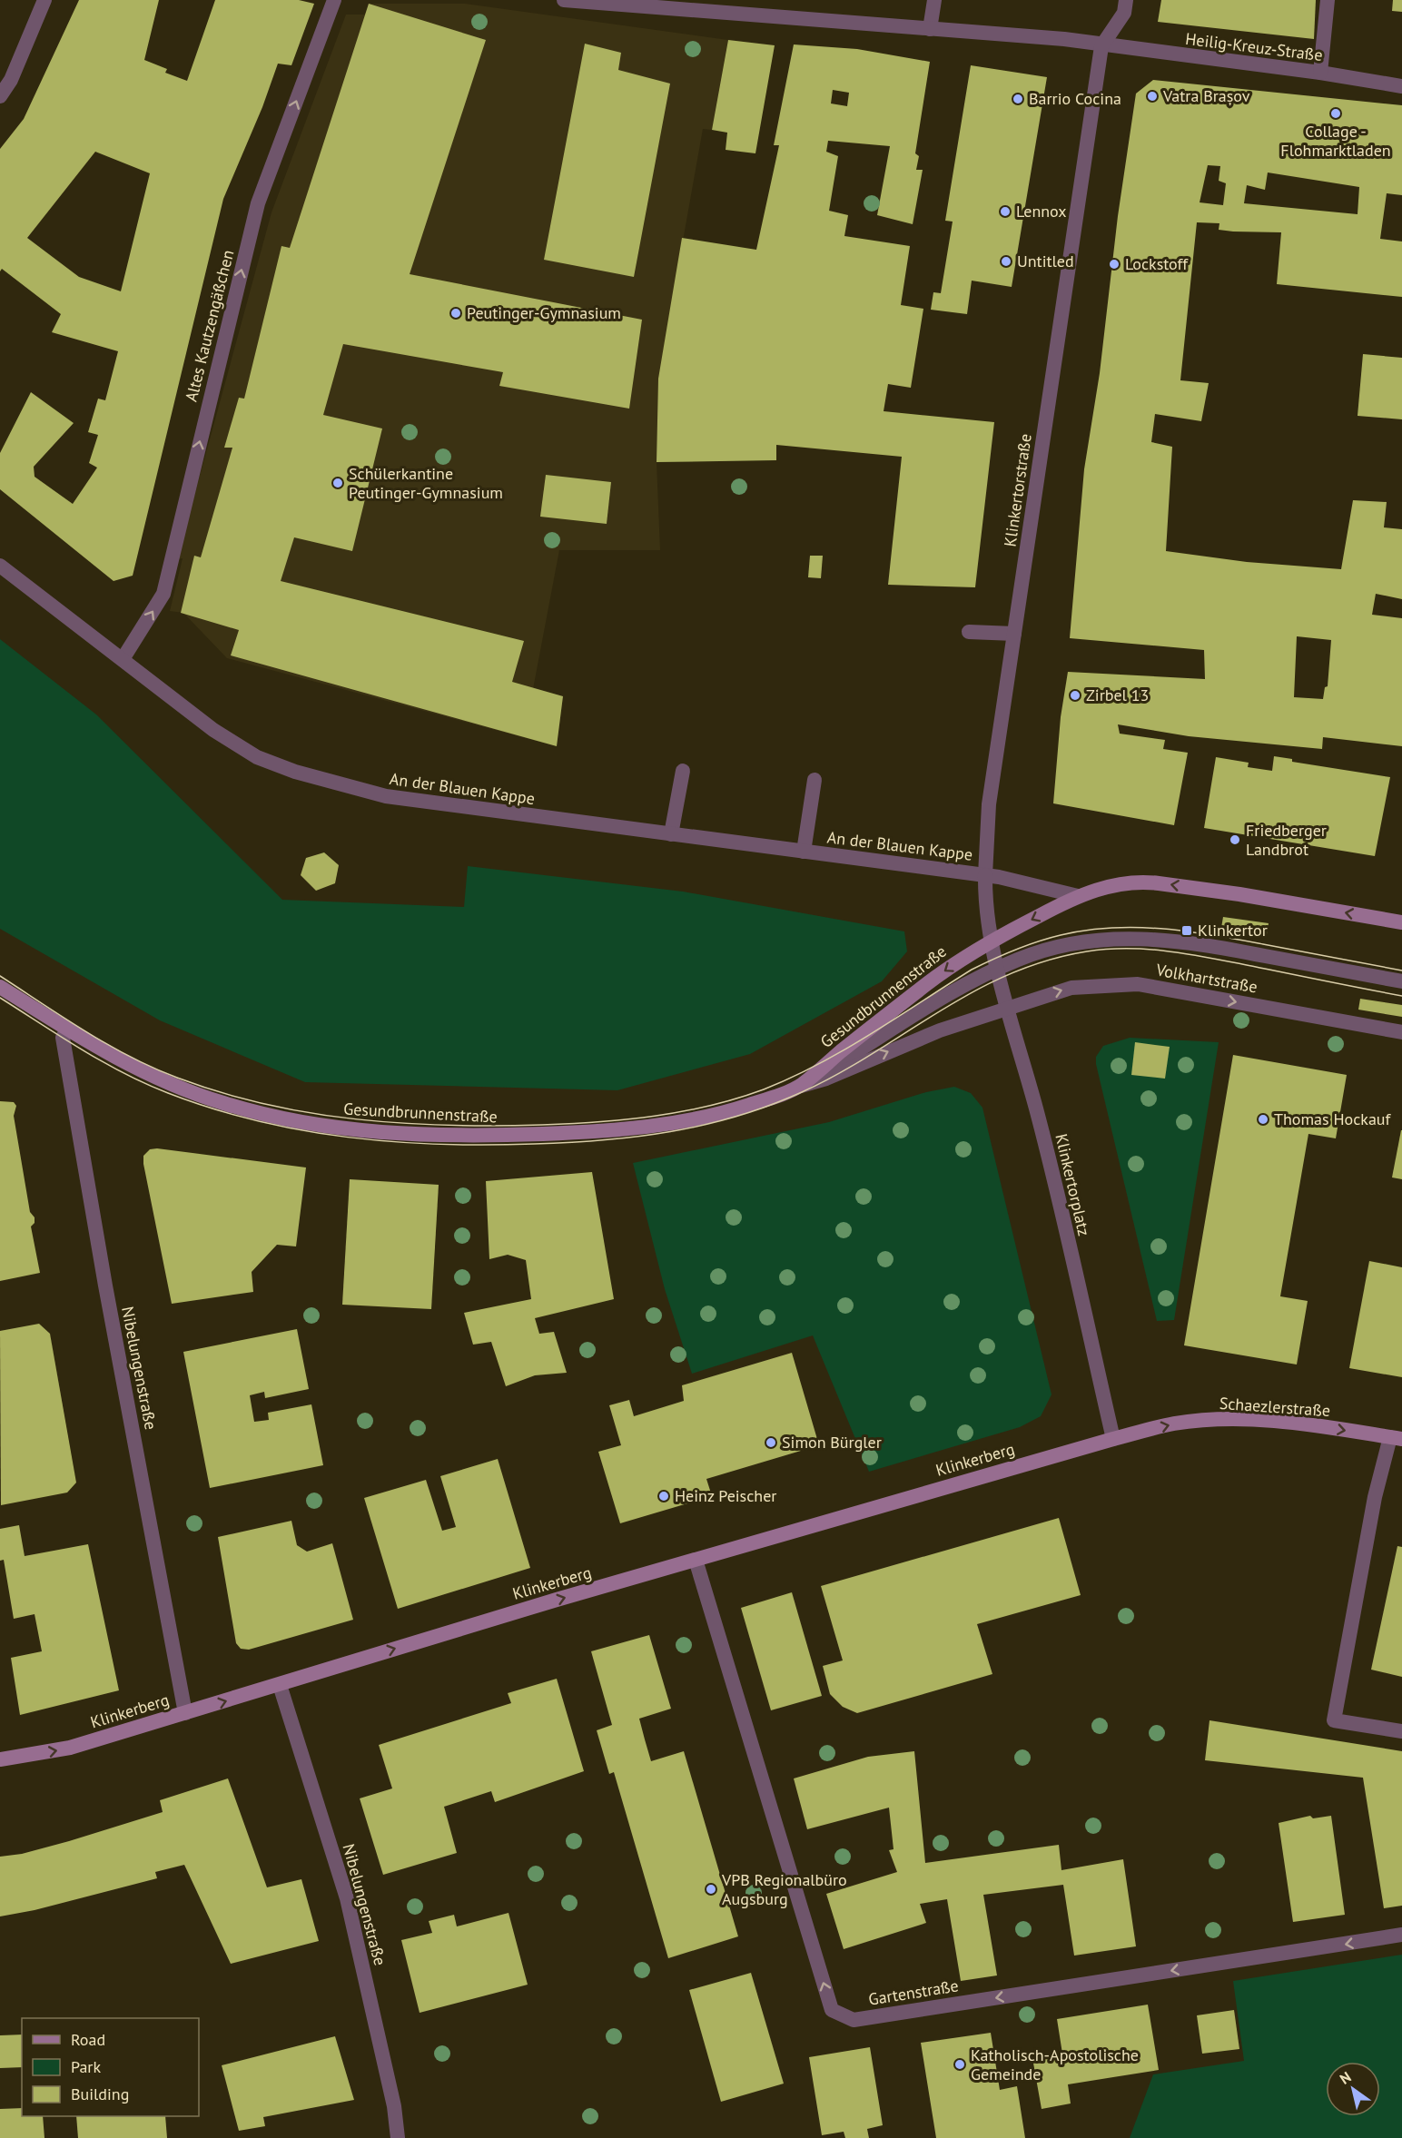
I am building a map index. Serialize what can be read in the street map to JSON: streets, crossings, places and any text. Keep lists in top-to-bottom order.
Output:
{
  "streets": {
    "main road": ["Gesundbrunnenstraße", "Schaezlerstraße", "Klinkerberg"],
    "street": [
      "Heilig-Kreuz-Straße",
      "Altes Kautzengäßchen",
      "Klinkertorstraße",
      "An der Blauen Kappe",
      "Volkhartstraße",
      "Klinkertorplatz",
      "Nibelungenstraße",
      "Gartenstraße"
    ]
  },
  "crossings": [
    ["Heilig-Kreuz-Straße", "Klinkertorstraße"],
    ["Altes Kautzengäßchen", "An der Blauen Kappe"],
    ["Klinkertorstraße", "An der Blauen Kappe"],
    ["Klinkertorstraße", "Gesundbrunnenstraße"],
    ["Klinkertorstraße", "Klinkertorplatz"],
    ["Volkhartstraße", "Gesundbrunnenstraße"],
    ["Volkhartstraße", "Klinkertorplatz"],
    ["Gesundbrunnenstraße", "Klinkertorplatz"],
    ["Gesundbrunnenstraße", "Nibelungenstraße"],
    ["Klinkertorplatz", "Schaezlerstraße"],
    ["Klinkertorplatz", "Klinkerberg"],
    ["Nibelungenstraße", "Klinkerberg"],
    ["Schaezlerstraße", "Klinkerberg"],
    ["Klinkerberg", "Gartenstraße"]
  ],
  "one_way": ["Altes Kautzengäßchen", "Schaezlerstraße", "Klinkerberg"],
  "places": {
    "other": [
      "Vatra Brașov",
      "Barrio Cocina",
      "Collage - Flohmarktladen",
      "Lennox",
      "Untitled",
      "Lockstoff",
      "Peutinger-Gymnasium",
      "Schülerkantine Peutinger-Gymnasium",
      "Zirbel 13",
      "Friedberger Landbrot",
      "Thomas Hockauf",
      "Simon Bürgler",
      "Heinz Peischer",
      "VPB Regionalbüro Augsburg",
      "Katholisch-Apostolische Gemeinde"
    ],
    "transit": ["Klinkertor"]
  },
  "legend": ["Road", "Park", "Building"],
  "north": "top left"
}
